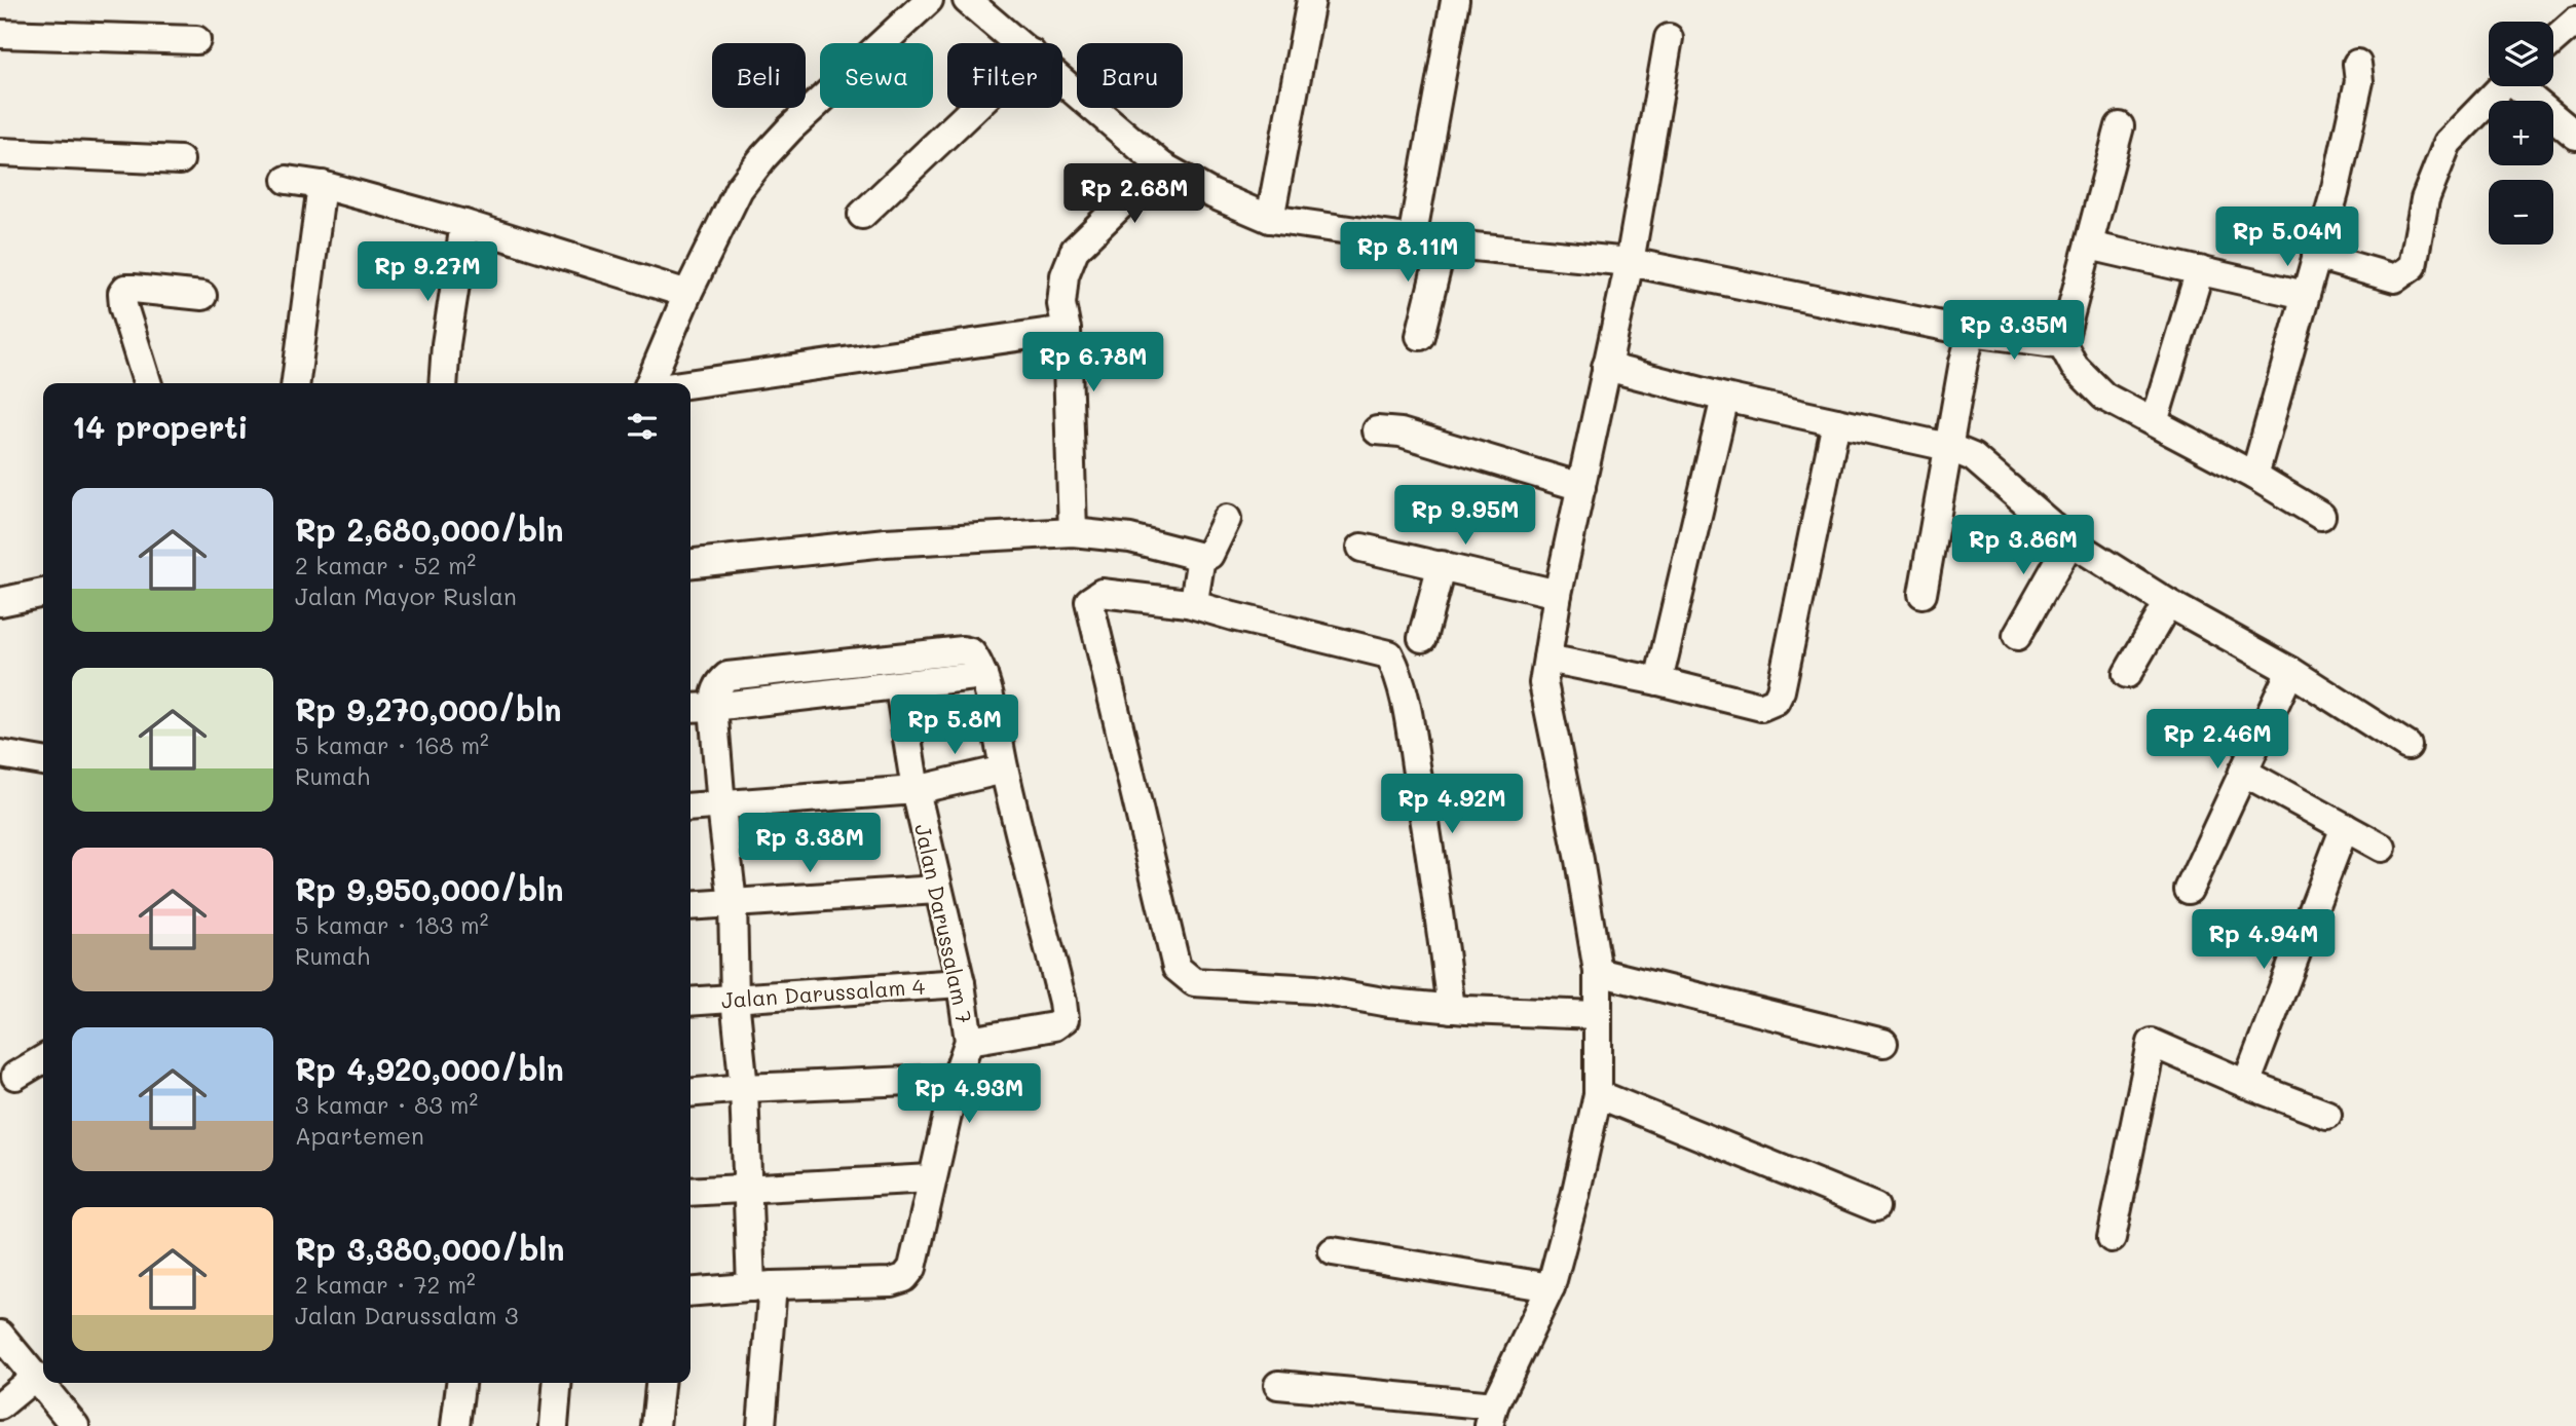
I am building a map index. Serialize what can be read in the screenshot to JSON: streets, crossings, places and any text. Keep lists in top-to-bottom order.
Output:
{
  "streets": {
    "street": ["Jalan Darussalam 7", "Jalan Darussalam 4"]
  },
  "crossings": [
    ["Jalan Darussalam 7", "Jalan Darussalam 4"]
  ],
  "page": {
    "map_buttons": ["+", "−"],
    "chip": [
      "Beli",
      "Sewa",
      "Filter",
      "Baru"
    ],
    "price": [
      "Rp 2.68M",
      "Rp 5.04M",
      "Rp 8.11M",
      "Rp 9.27M",
      "Rp 3.35M",
      "Rp 6.78M",
      "Rp 9.95M",
      "Rp 3.86M",
      "Rp 5.8M",
      "Rp 2.46M",
      "Rp 4.92M",
      "Rp 3.38M",
      "Rp 4.94M",
      "Rp 4.93M"
    ],
    "heading": "14 properti",
    "list": [
      {
        "name": "Rp 2,680,000/bln",
        "note": "2 kamar · 52 m² · Jalan Mayor Ruslan"
      },
      {
        "name": "Rp 9,270,000/bln",
        "note": "5 kamar · 168 m² · Rumah"
      },
      {
        "name": "Rp 9,950,000/bln",
        "note": "5 kamar · 183 m² · Rumah"
      },
      {
        "name": "Rp 4,920,000/bln",
        "note": "3 kamar · 83 m² · Apartemen"
      },
      {
        "name": "Rp 3,380,000/bln",
        "note": "2 kamar · 72 m² · Jalan Darussalam 3"
      }
    ]
  }
}
